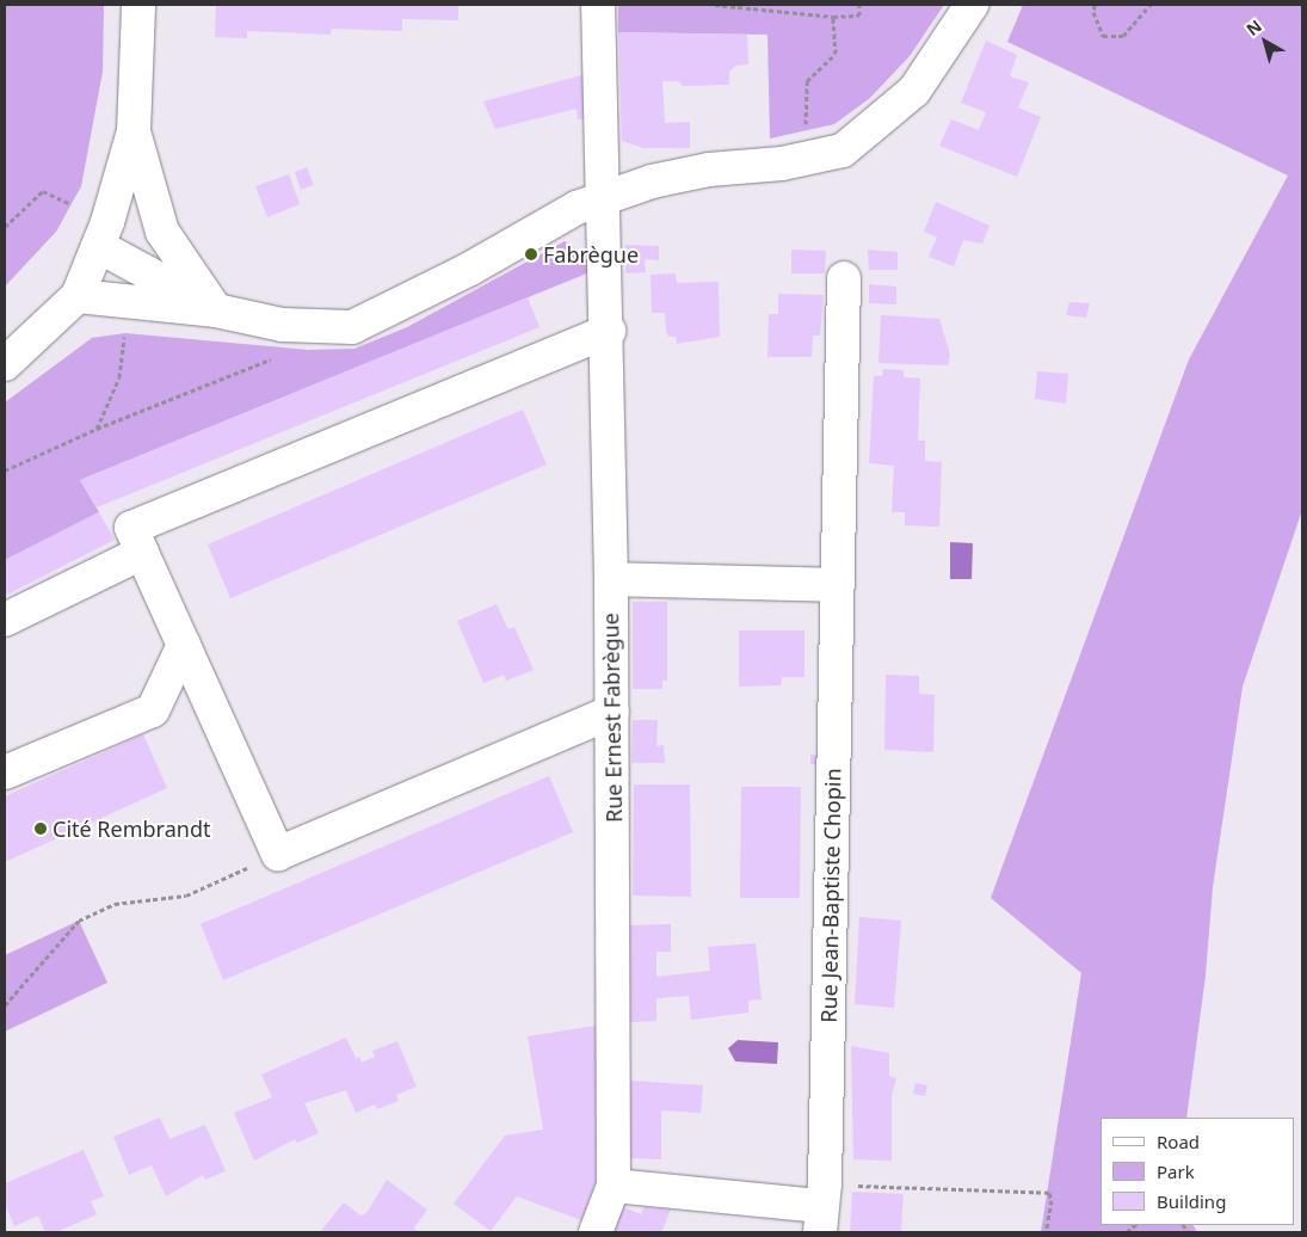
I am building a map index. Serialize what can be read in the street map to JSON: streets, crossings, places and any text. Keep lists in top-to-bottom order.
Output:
{
  "streets": {
    "street": ["Rue Ernest Fabrègue", "Rue Jean-Baptiste Chopin"]
  },
  "places": ["Fabrègue", "Cité Rembrandt"],
  "legend": ["Road", "Park", "Building"],
  "north": "top left"
}
